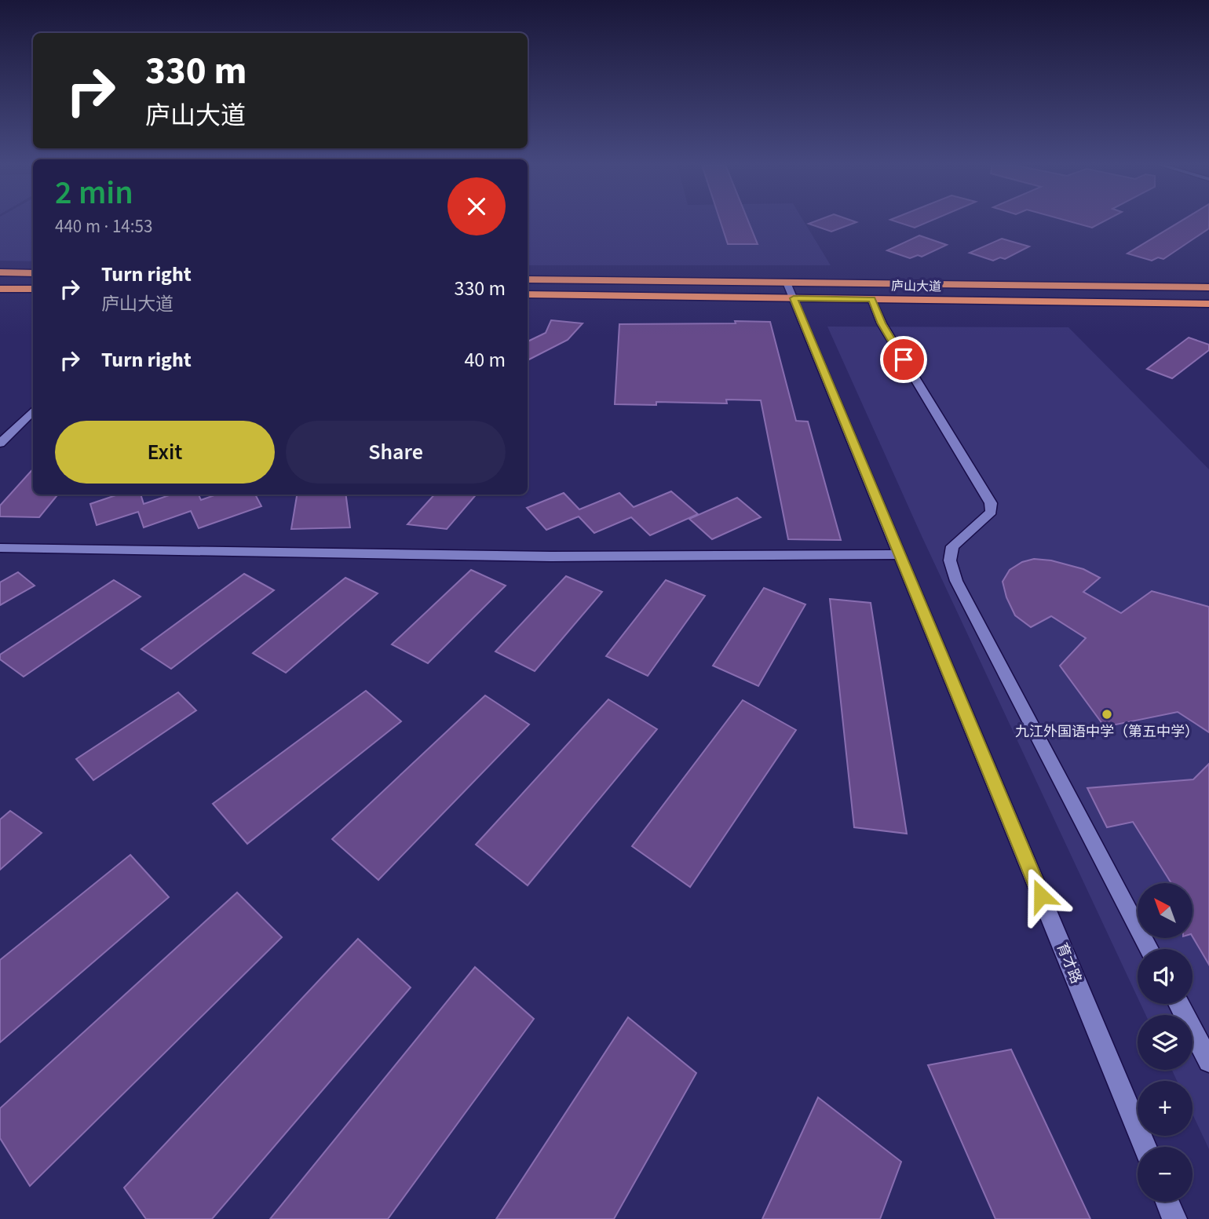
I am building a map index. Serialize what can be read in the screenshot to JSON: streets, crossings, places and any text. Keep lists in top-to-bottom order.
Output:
{
  "streets": {
    "highway": ["庐山大道"],
    "street": ["育才路"]
  },
  "crossings": [
    ["庐山大道", "育才路"]
  ],
  "places": ["九江外国语中学（第五中学）"],
  "north": "top left",
  "page": {
    "turn": ["330 m", "庐山大道"],
    "heading": ["2 min", "440 m · 14:53"],
    "list": [
      {
        "name": "Turn right",
        "note": "庐山大道",
        "value": "330 m"
      },
      {
        "name": "Turn right",
        "value": "40 m"
      }
    ],
    "buttons": ["Exit", "Share"],
    "map_buttons": ["+", "−"]
  }
}
